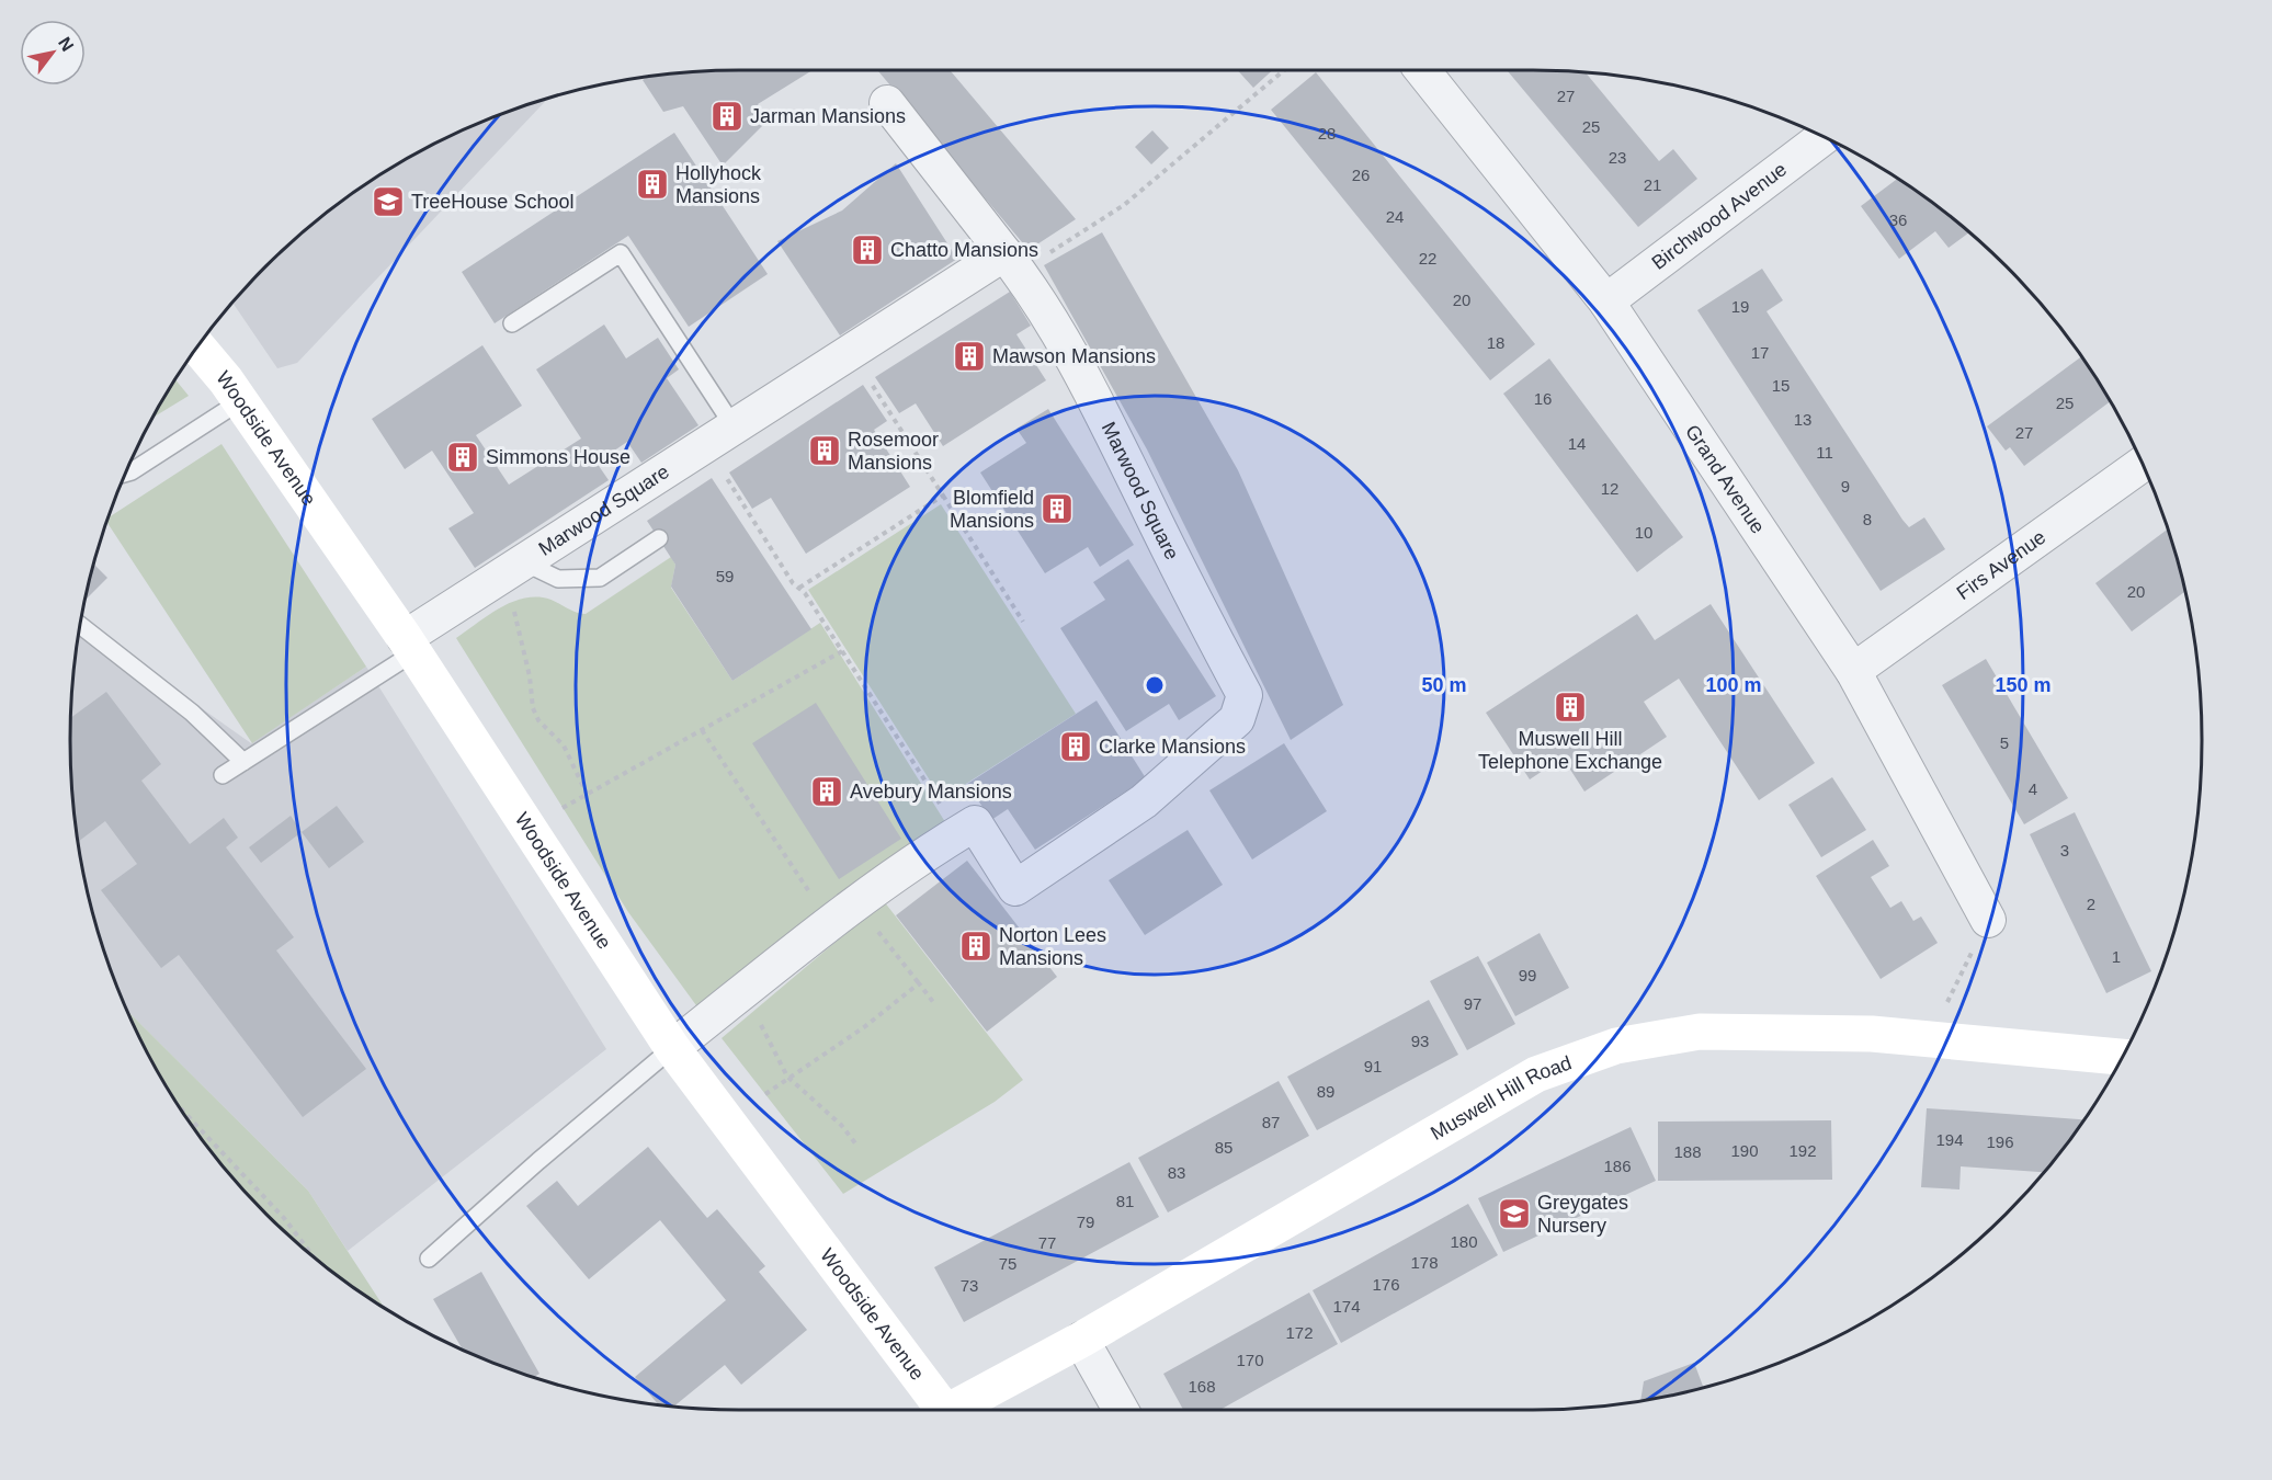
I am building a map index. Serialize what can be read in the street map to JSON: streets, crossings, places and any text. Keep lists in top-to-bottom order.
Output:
{
  "streets": {
    "street": [
      "Birchwood Avenue",
      "Woodside Avenue",
      "Grand Avenue",
      "Marwood Square",
      "Firs Avenue",
      "Muswell Hill Road"
    ]
  },
  "crossings": [
    ["Birchwood Avenue", "Grand Avenue"],
    ["Woodside Avenue", "Marwood Square"],
    ["Grand Avenue", "Firs Avenue"]
  ],
  "places": {
    "building": [
      "Jarman Mansions",
      "Hollyhock Mansions",
      "Chatto Mansions",
      "Mawson Mansions",
      "Rosemoor Mansions",
      "Simmons House",
      "Blomfield Mansions",
      "Muswell Hill Telephone Exchange",
      "Clarke Mansions",
      "Avebury Mansions",
      "Norton Lees Mansions"
    ],
    "school or university": ["TreeHouse School", "Greygates Nursery"]
  },
  "house_numbers": [
    "27",
    "25",
    "28",
    "23",
    "26",
    "21",
    "24",
    "36",
    "22",
    "20",
    "19",
    "18",
    "17",
    "15",
    "16",
    "25",
    "13",
    "27",
    "14",
    "11",
    "9",
    "12",
    "8",
    "10",
    "59",
    "20",
    "5",
    "4",
    "3",
    "2",
    "1",
    "99",
    "97",
    "93",
    "91",
    "89",
    "87",
    "194",
    "196",
    "85",
    "190",
    "192",
    "188",
    "186",
    "83",
    "81",
    "79",
    "180",
    "77",
    "178",
    "75",
    "176",
    "73",
    "174",
    "172",
    "170",
    "168"
  ],
  "north": "top right",
  "rings": ["50 m", "100 m", "150 m"]
}
